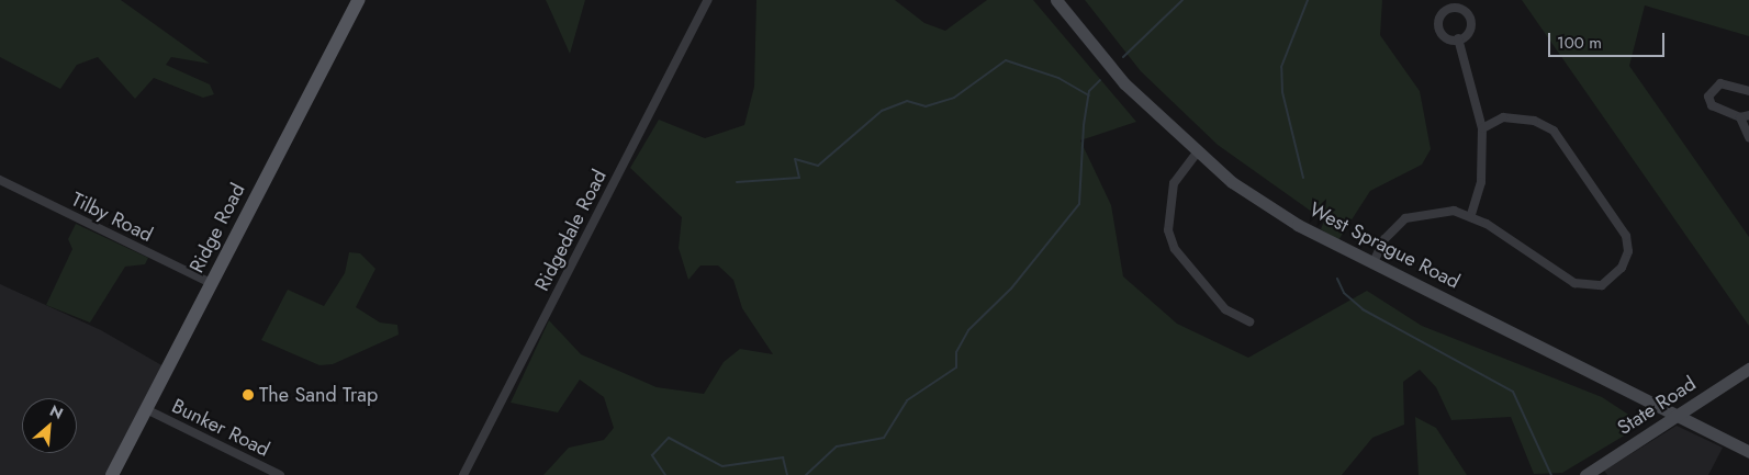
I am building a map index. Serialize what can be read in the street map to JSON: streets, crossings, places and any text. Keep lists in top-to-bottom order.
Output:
{
  "streets": {
    "main road": ["Ridge Road"],
    "street": [
      "Tilby Road",
      "Ridgedale Road",
      "West Sprague Road",
      "State Road",
      "Bunker Road"
    ]
  },
  "crossings": [
    ["Tilby Road", "Ridge Road"],
    ["Ridge Road", "Bunker Road"],
    ["West Sprague Road", "State Road"]
  ],
  "places": ["The Sand Trap"],
  "scale_bar": "100 m",
  "north": "top right"
}
